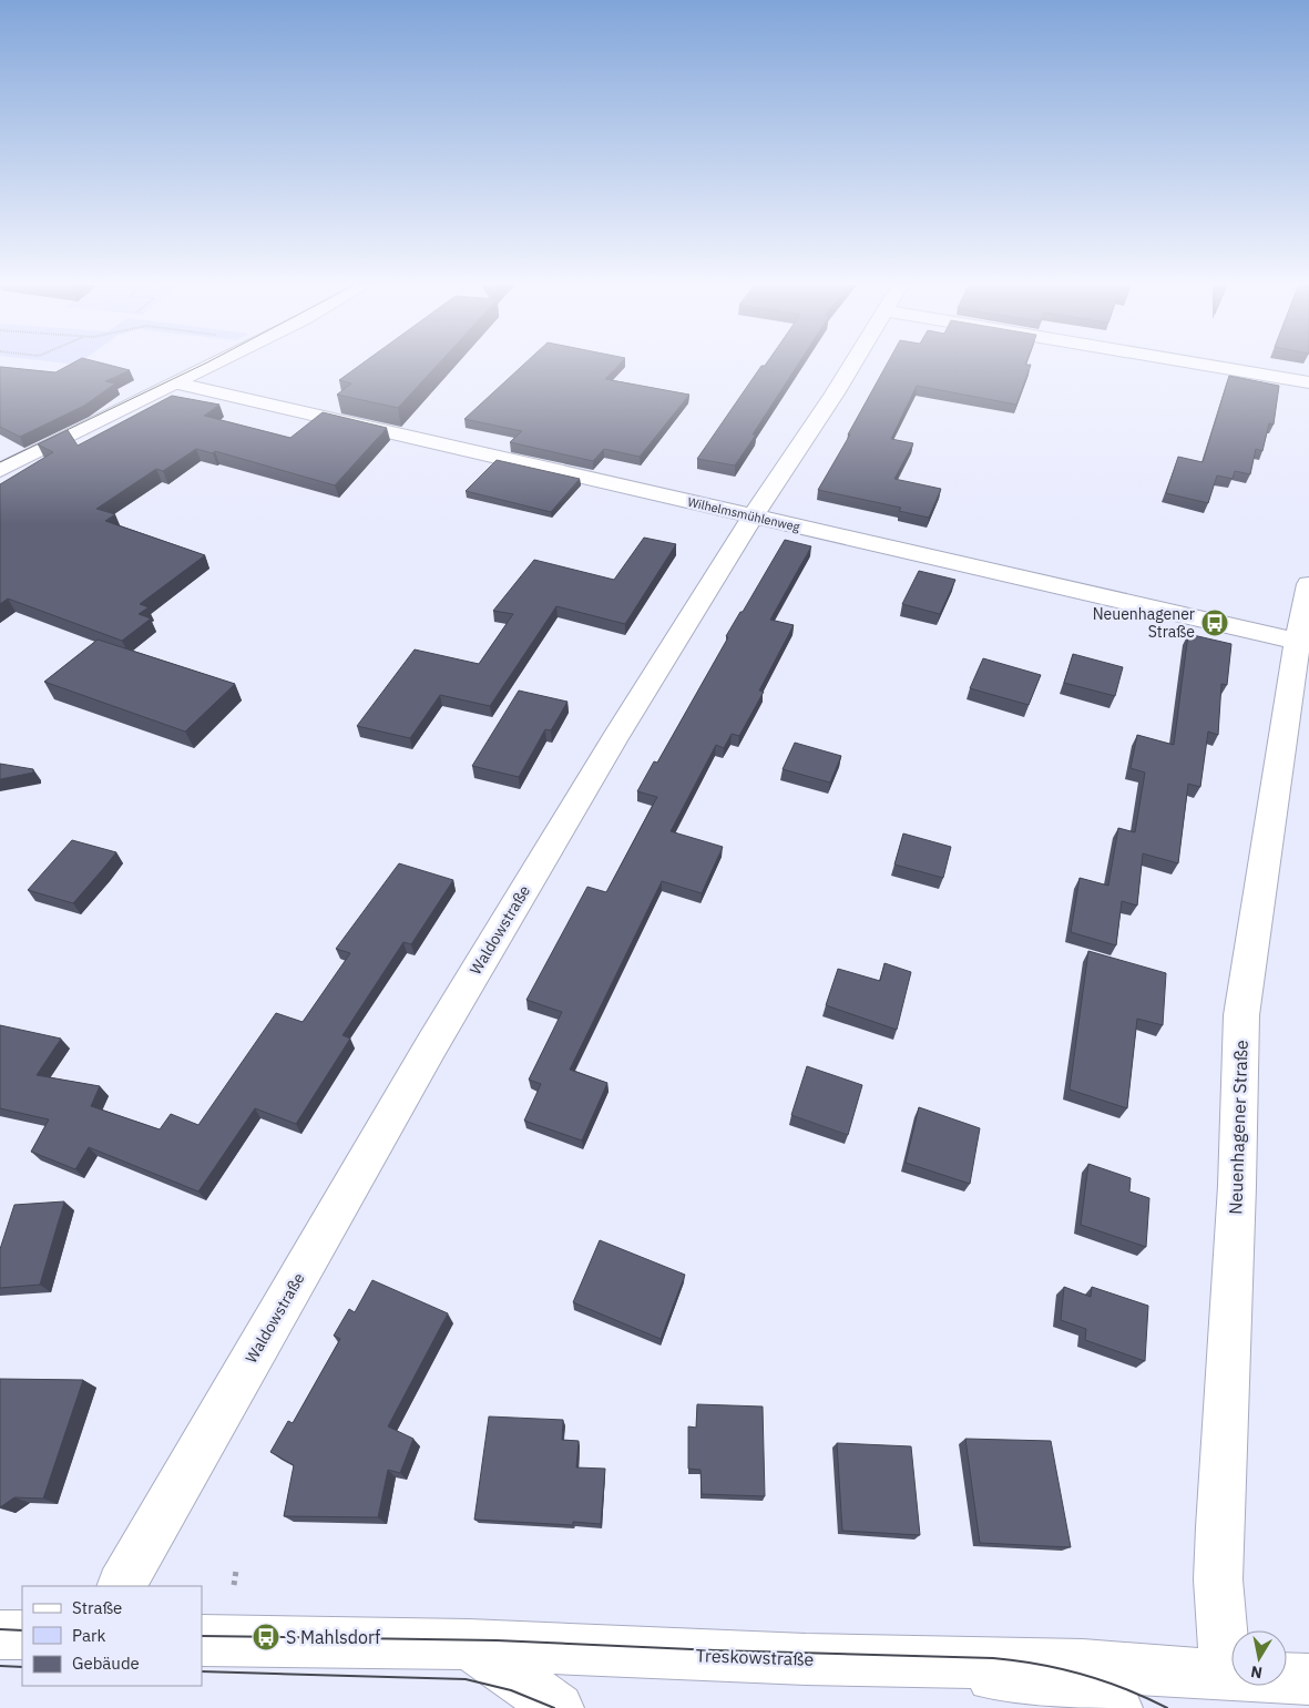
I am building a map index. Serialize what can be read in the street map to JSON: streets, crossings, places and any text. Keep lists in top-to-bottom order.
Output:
{
  "streets": {
    "street": [
      "Wilhelmsmühlenweg",
      "Waldowstraße",
      "Neuenhagener Straße",
      "Treskowstraße"
    ]
  },
  "crossings": [
    ["Wilhelmsmühlenweg", "Waldowstraße"],
    ["Wilhelmsmühlenweg", "Neuenhagener Straße"],
    ["Neuenhagener Straße", "Treskowstraße"]
  ],
  "places": {
    "bus stop": ["Neuenhagener Straße", "S Mahlsdorf"]
  },
  "legend": ["Straße", "Park", "Gebäude"],
  "north": "bottom"
}
